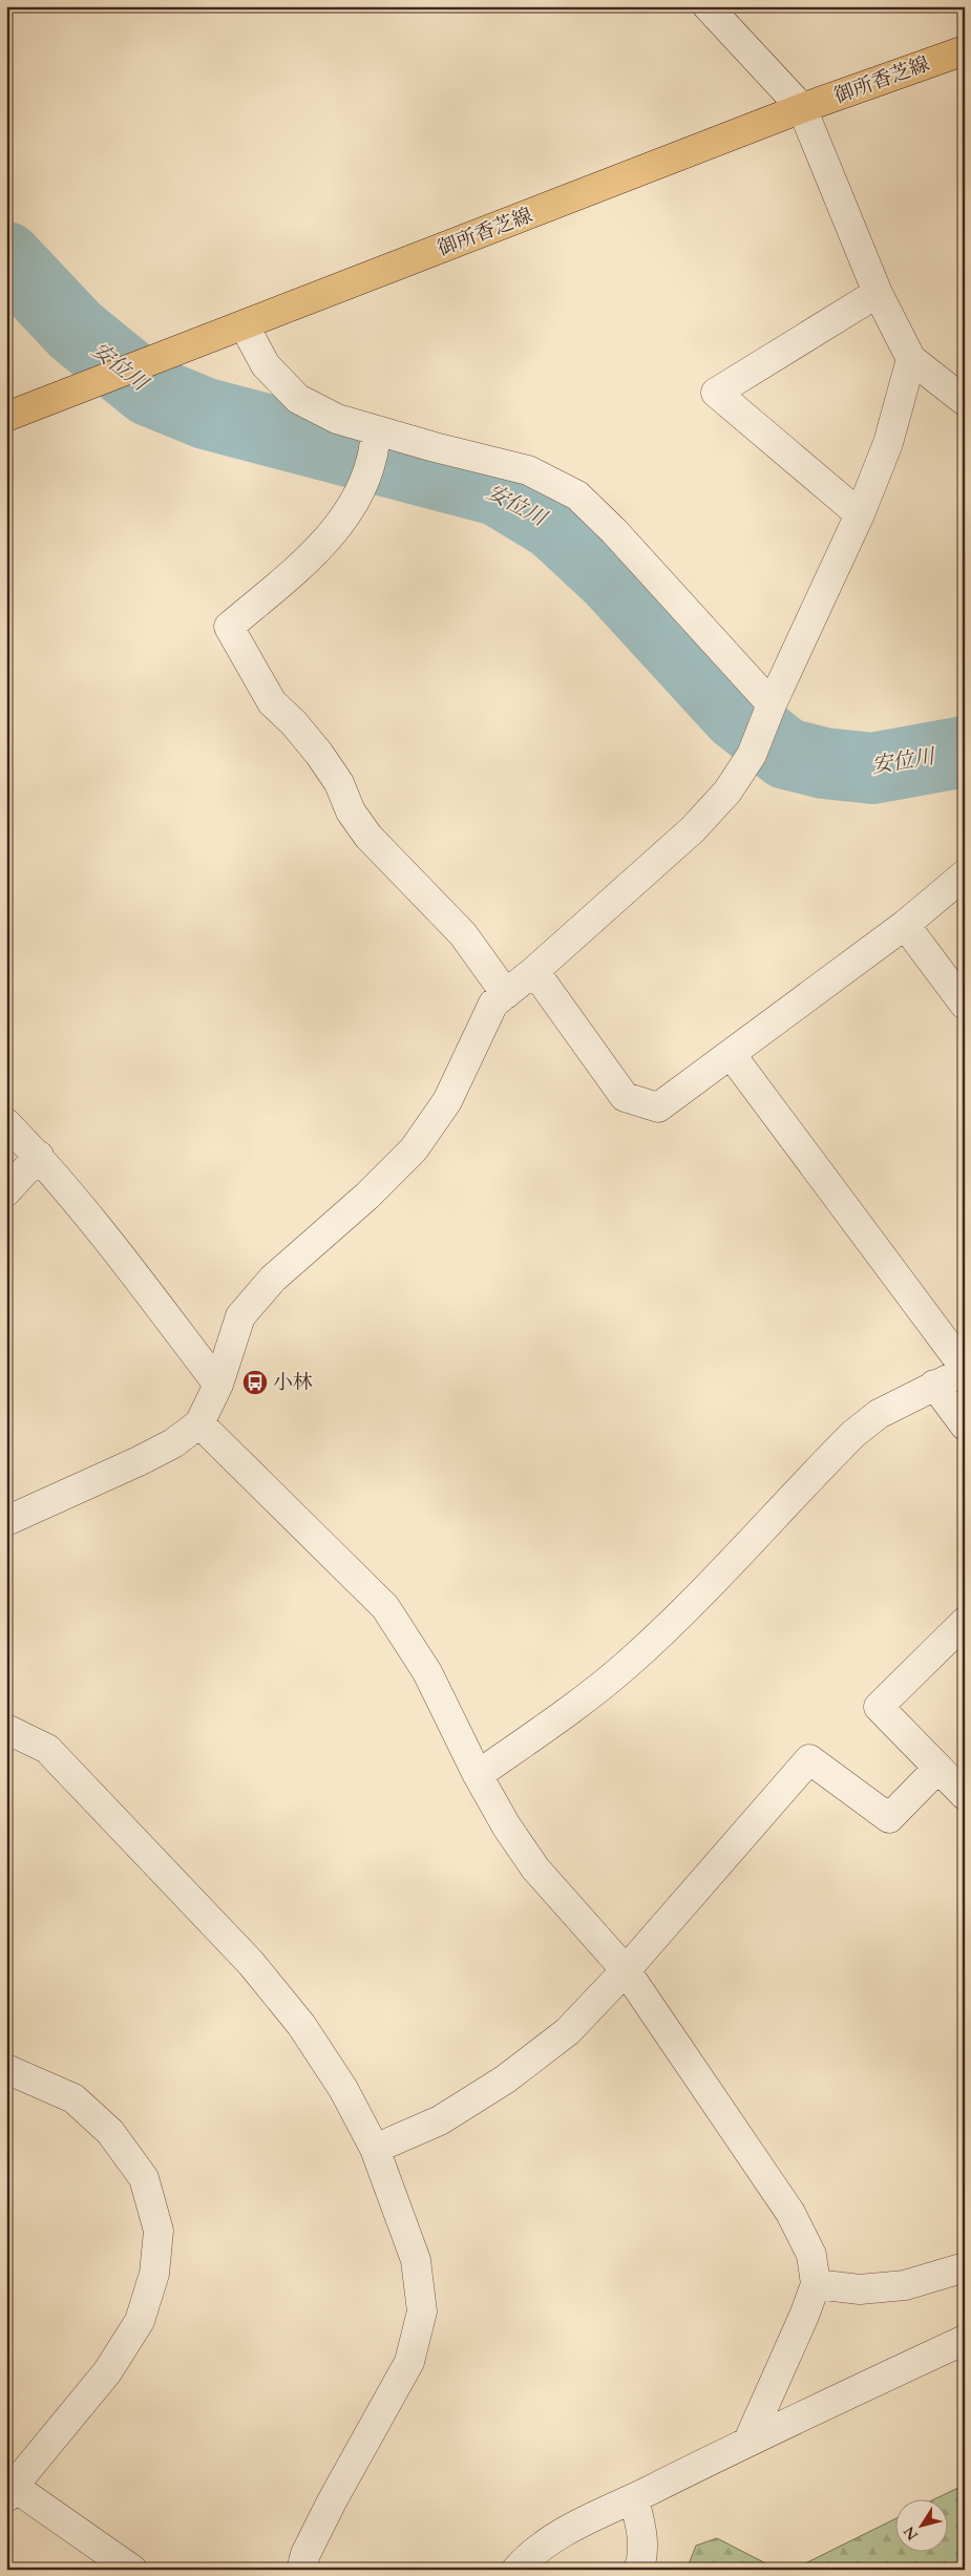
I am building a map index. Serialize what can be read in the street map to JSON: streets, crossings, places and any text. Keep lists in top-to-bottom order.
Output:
{
  "streets": {
    "main road": ["御所香芝線"]
  },
  "water": ["安位川"],
  "places": {
    "bus stop": ["小林"]
  },
  "north": "bottom left"
}
